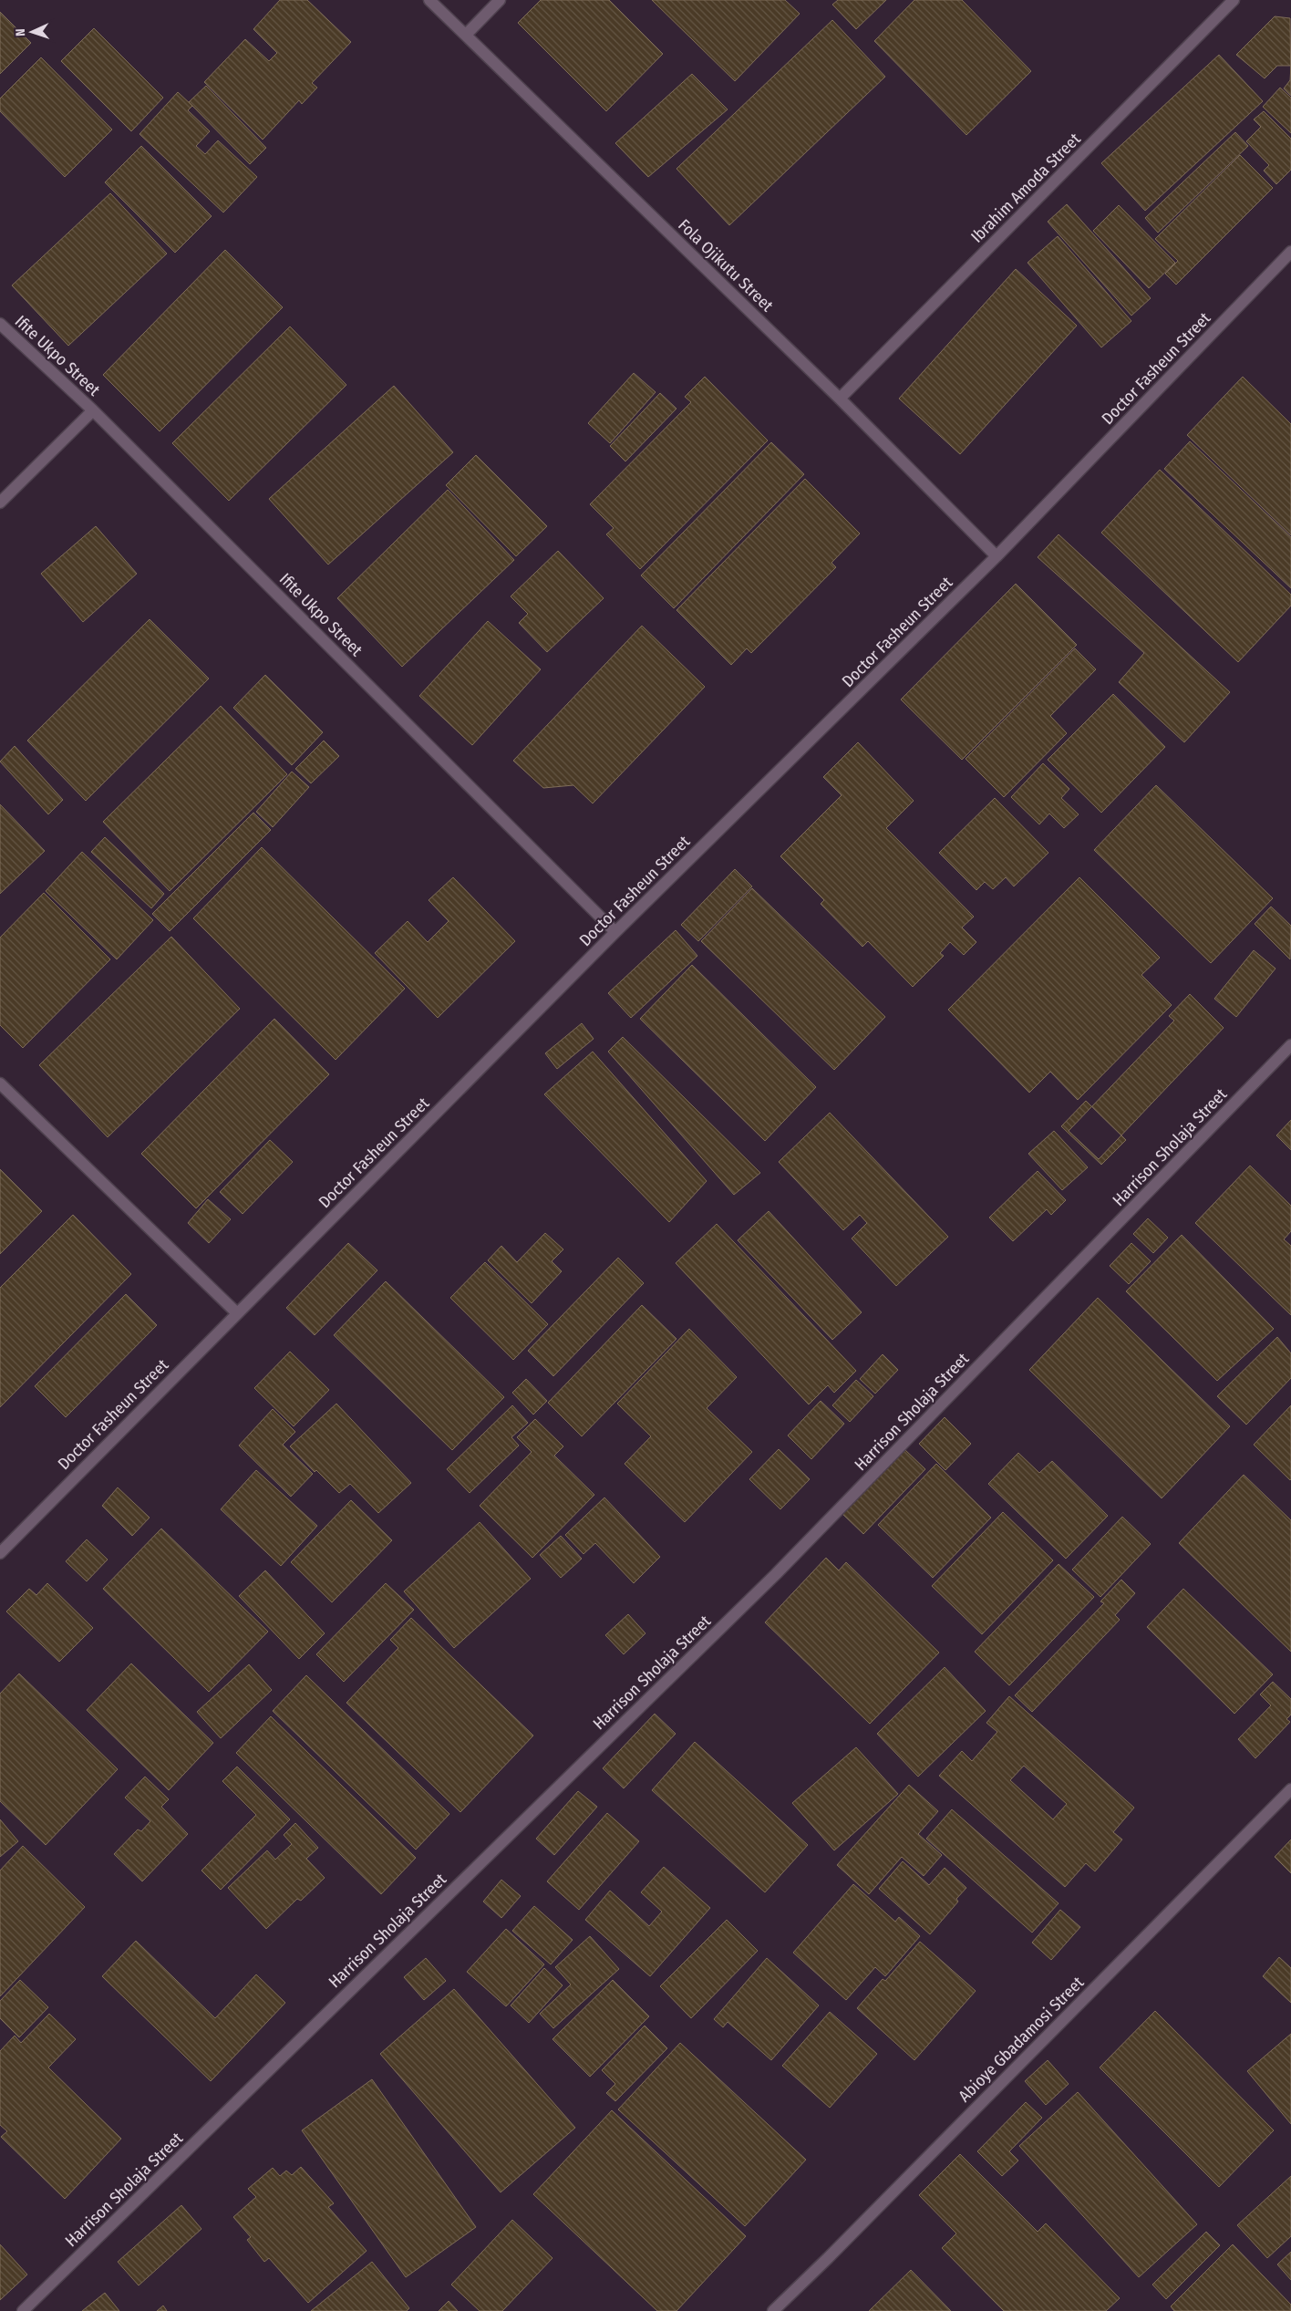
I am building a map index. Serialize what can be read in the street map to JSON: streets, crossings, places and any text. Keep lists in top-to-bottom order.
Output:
{
  "streets": {
    "street": [
      "Ibrahim Amoda Street",
      "Fola Ojikutu Street",
      "Ifite Ukpo Street",
      "Doctor Fasheun Street",
      "Harrison Sholaja Street",
      "Abioye Gbadamosi Street"
    ]
  },
  "crossings": [
    ["Ibrahim Amoda Street", "Fola Ojikutu Street"],
    ["Fola Ojikutu Street", "Doctor Fasheun Street"],
    ["Ifite Ukpo Street", "Doctor Fasheun Street"]
  ],
  "north": "left"
}
